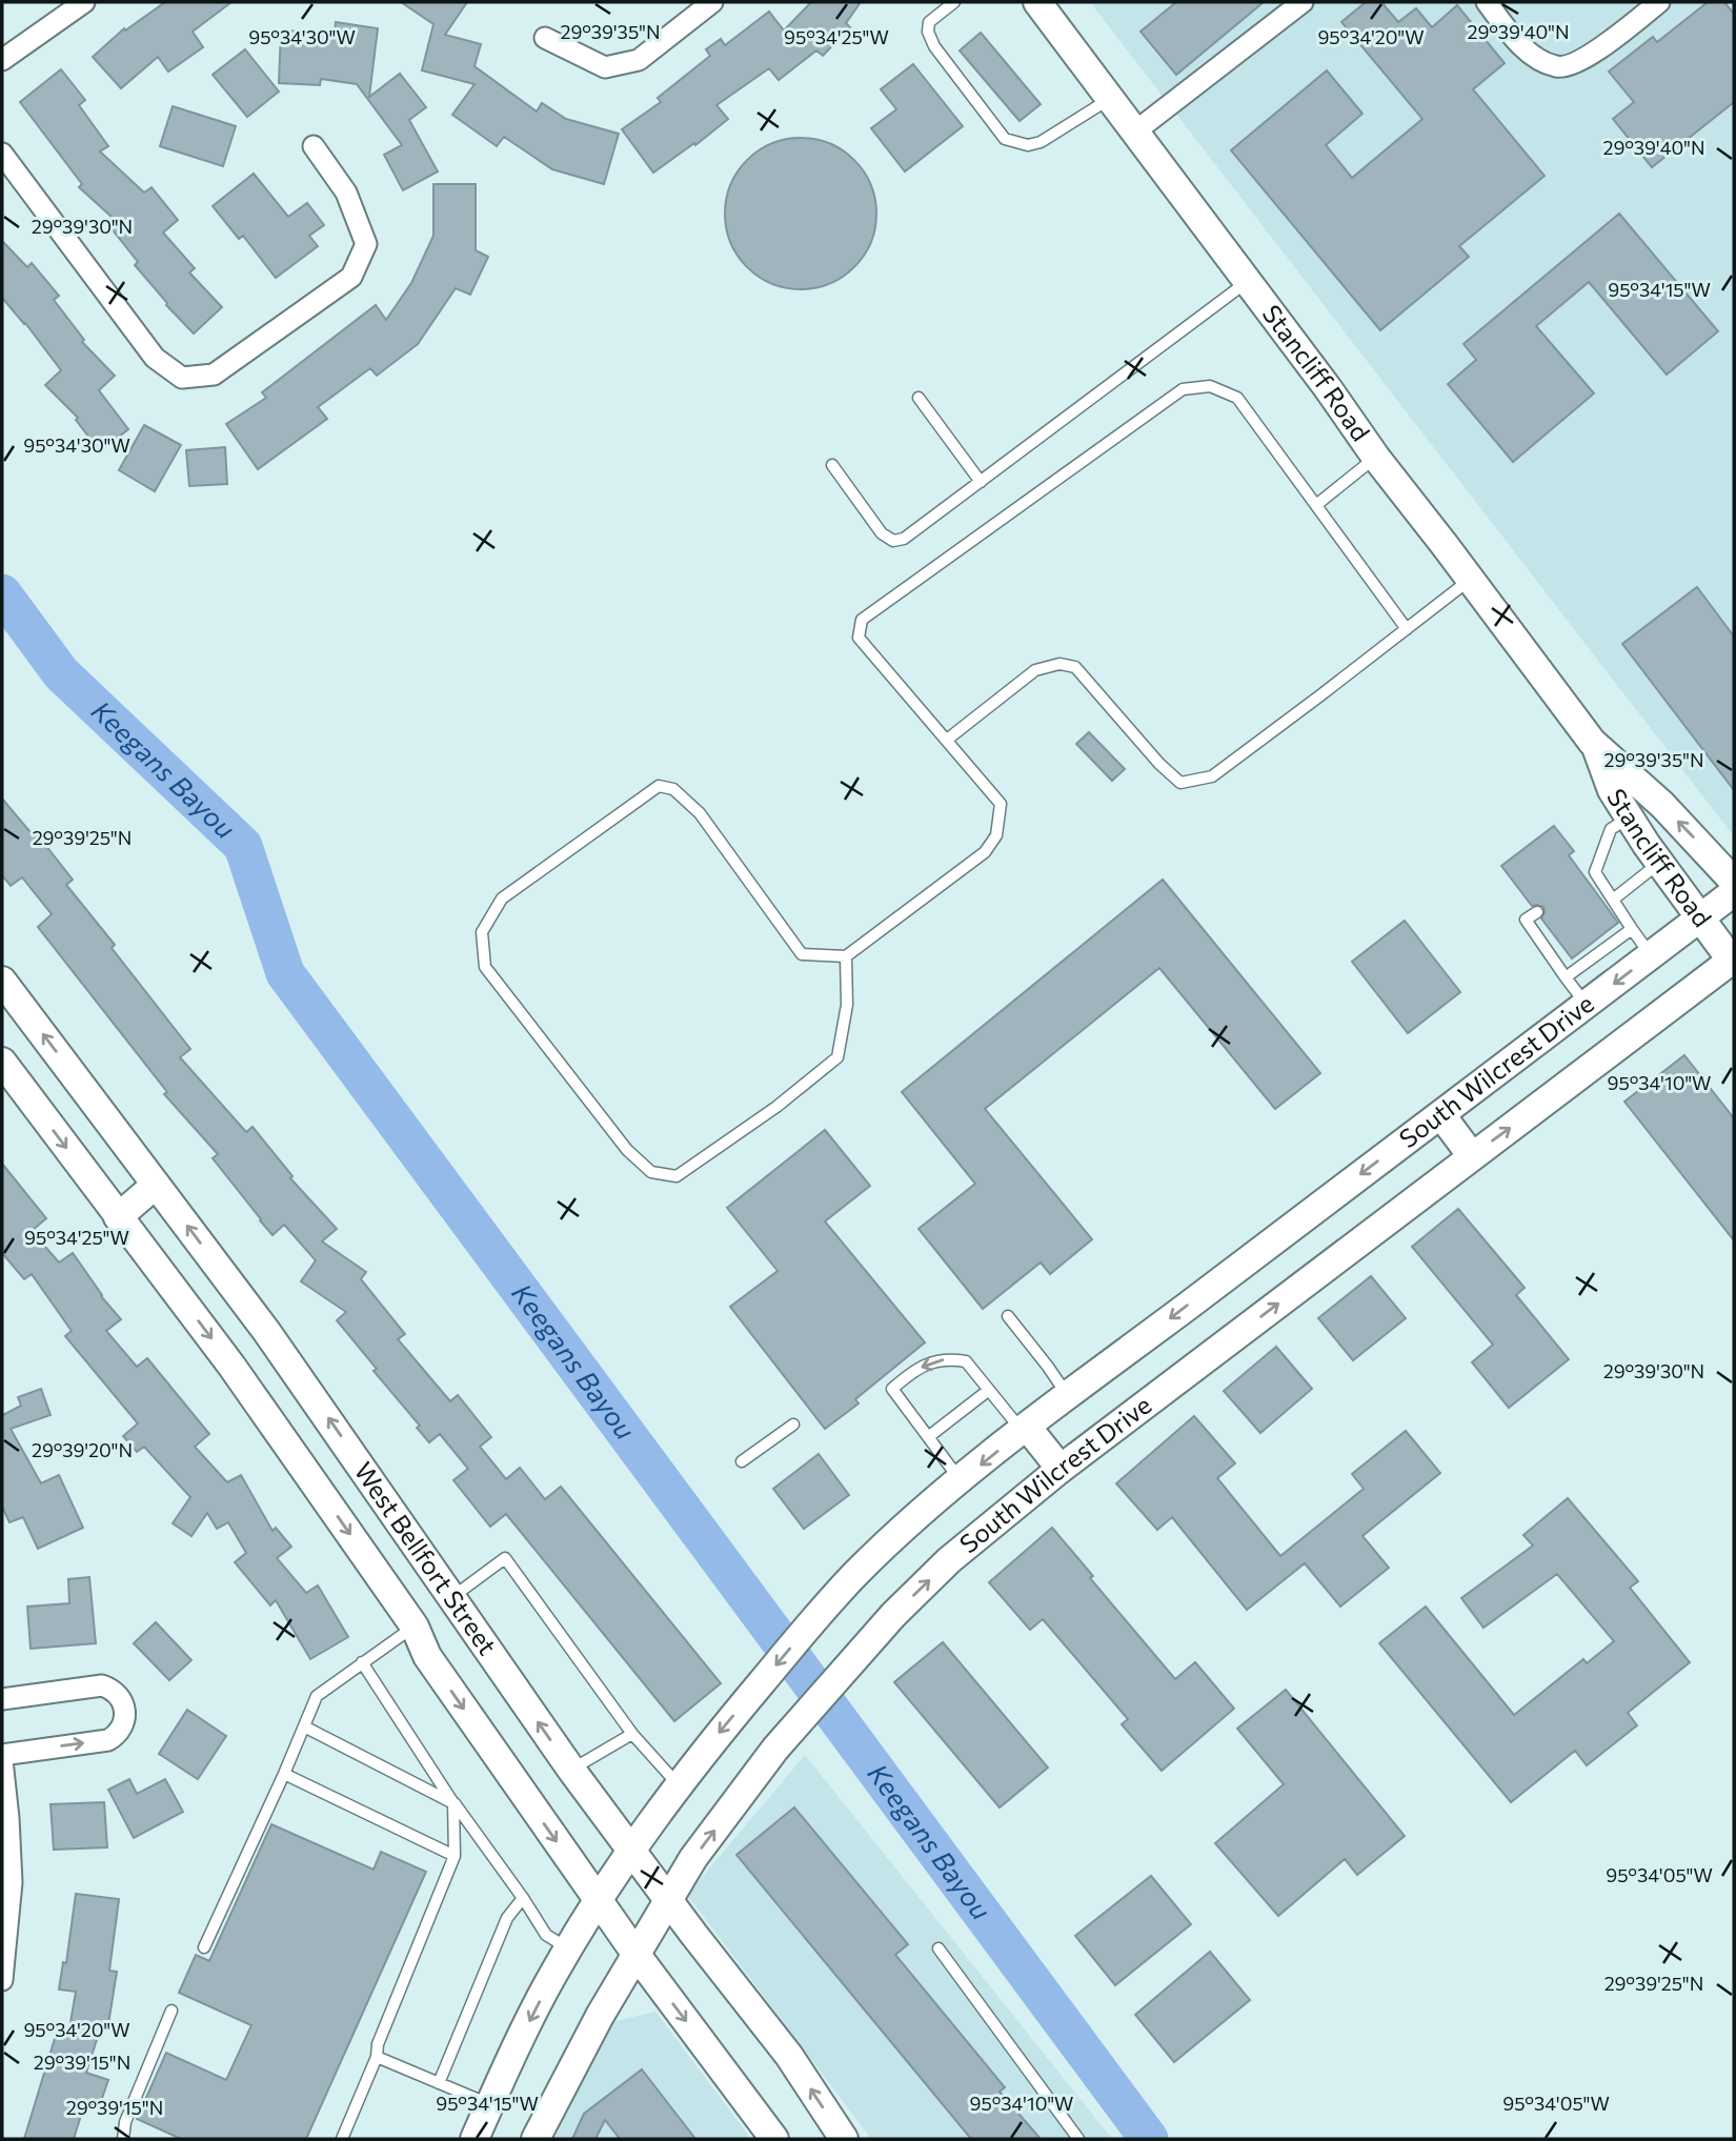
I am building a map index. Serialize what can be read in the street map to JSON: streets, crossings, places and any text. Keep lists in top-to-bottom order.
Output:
{
  "streets": {
    "main road": ["Stancliff Road", "South Wilcrest Drive", "West Bellfort Street"]
  },
  "crossings": [
    ["Stancliff Road", "South Wilcrest Drive"],
    ["South Wilcrest Drive", "West Bellfort Street"]
  ],
  "water": ["Keegans Bayou"],
  "coordinates": [
    "29°39'35\"N",
    "29°39'40\"N",
    "95°34'30\"W",
    "95°34'25\"W",
    "95°34'20\"W",
    "29°39'30\"N",
    "95°34'15\"W",
    "29°39'25\"N",
    "95°34'10\"W",
    "29°39'20\"N",
    "95°34'05\"W",
    "29°39'15\"N"
  ]
}
